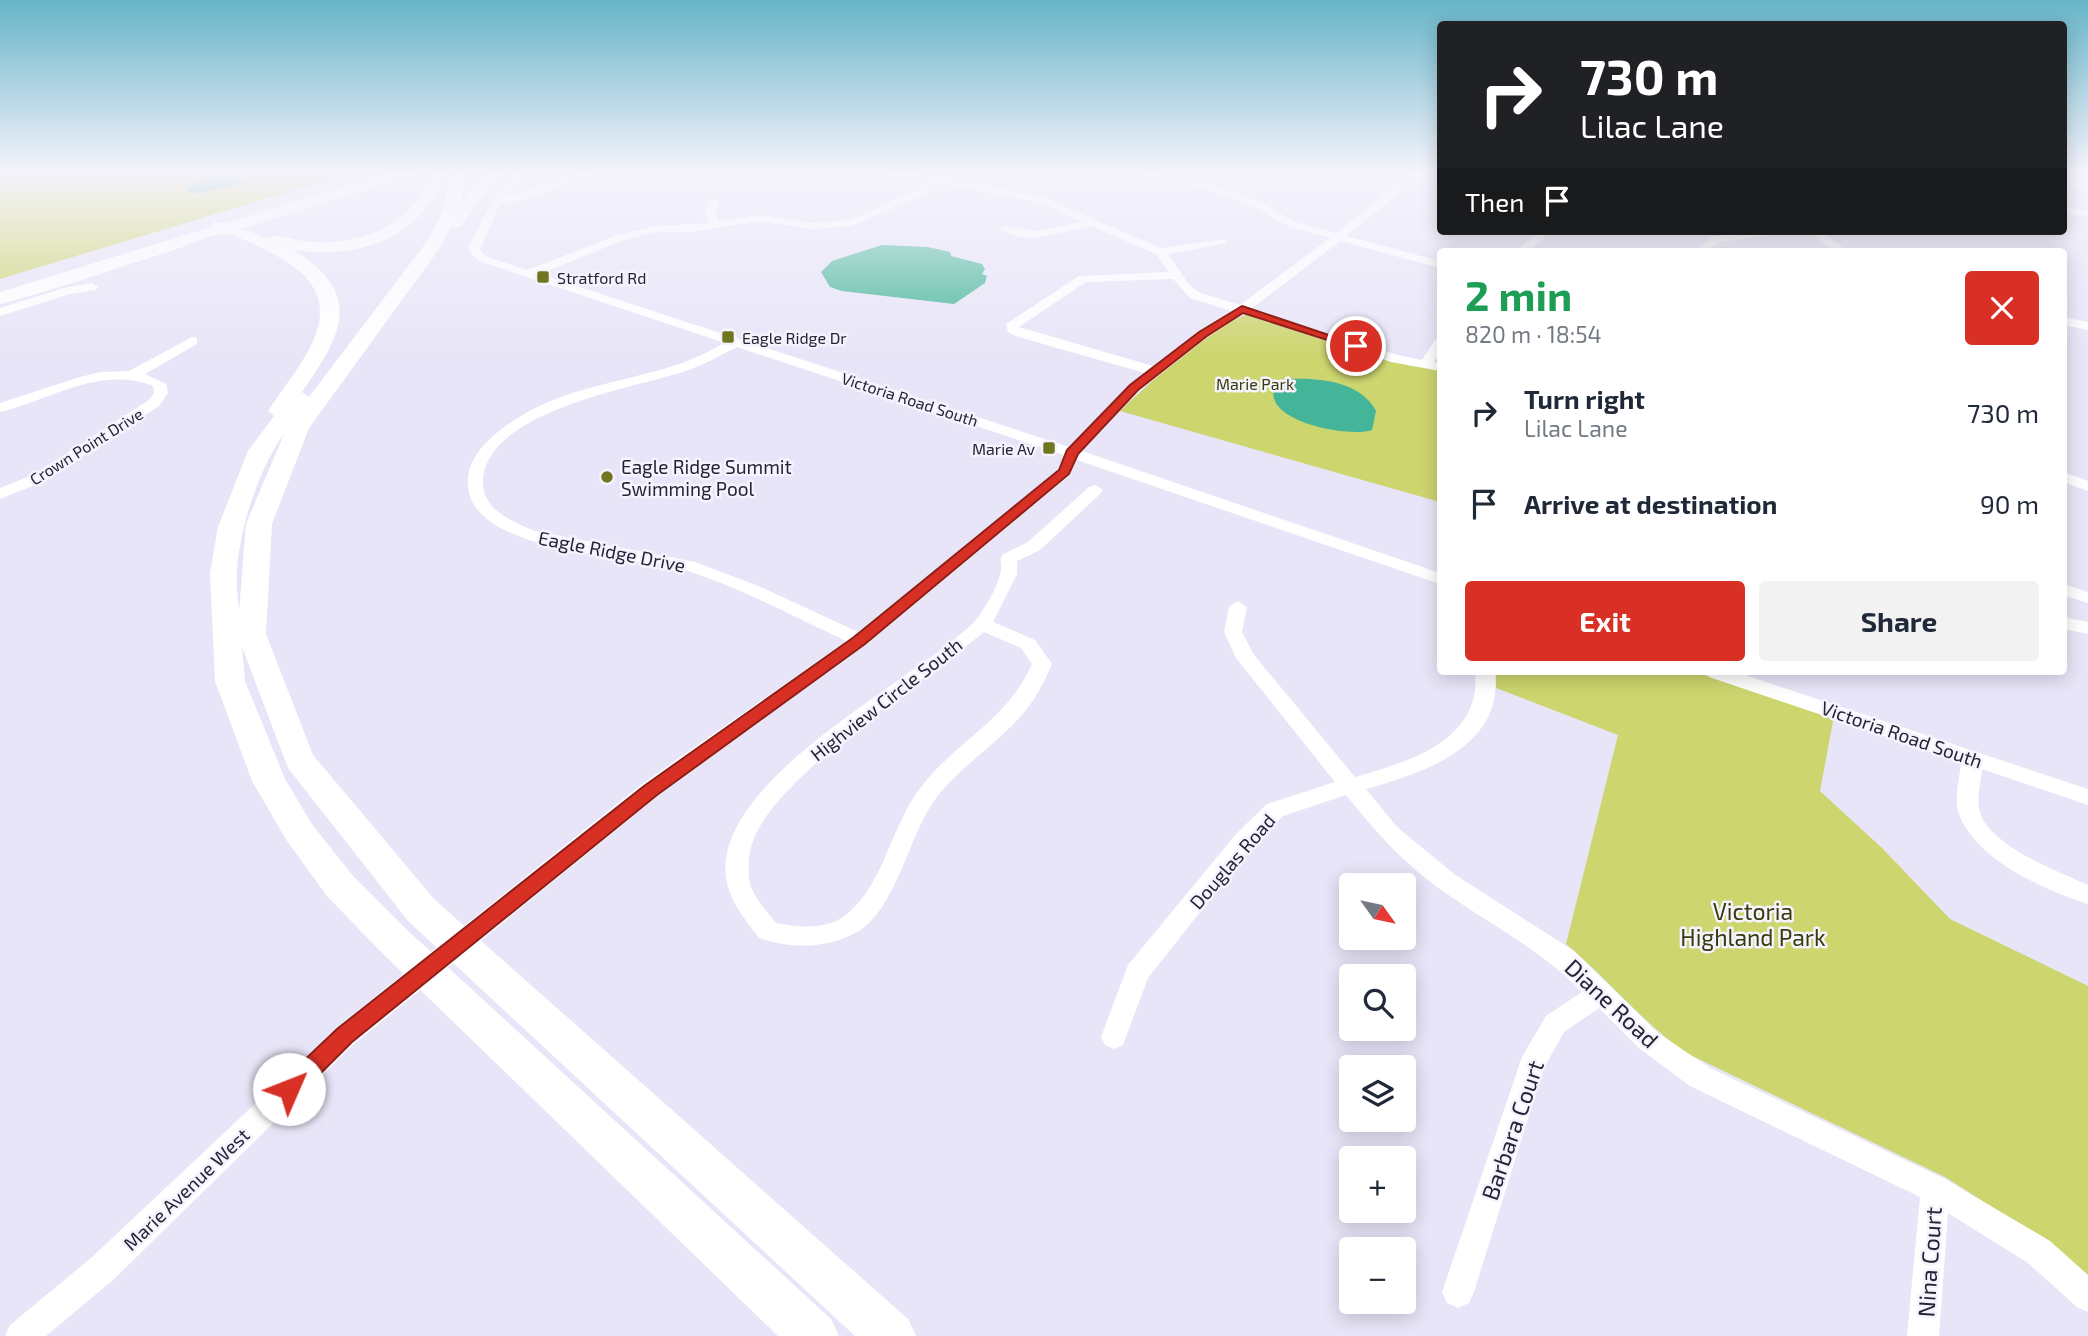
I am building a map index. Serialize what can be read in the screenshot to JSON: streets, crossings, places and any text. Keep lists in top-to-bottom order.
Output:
{
  "streets": {
    "street": [
      "Victoria Road South",
      "Crown Point Drive",
      "Eagle Ridge Drive",
      "Highview Circle South",
      "Douglas Road",
      "Diane Road",
      "Barbara Court",
      "Marie Avenue West",
      "Nina Court"
    ]
  },
  "crossings": [
    ["Victoria Road South", "Eagle Ridge Drive"],
    ["Victoria Road South", "Marie Avenue West"],
    ["Eagle Ridge Drive", "Marie Avenue West"],
    ["Douglas Road", "Diane Road"],
    ["Diane Road", "Barbara Court"],
    ["Diane Road", "Nina Court"]
  ],
  "parks": ["Marie Park", "Victoria Highland Park"],
  "places": {
    "transit": ["Stratford Rd", "Eagle Ridge Dr", "Marie Av"],
    "other": ["Eagle Ridge Summit Swimming Pool"]
  },
  "north": "bottom right",
  "page": {
    "turn": ["730 m", "Lilac Lane"],
    "then": "Then",
    "heading": ["2 min", "820 m · 18:54"],
    "list": [
      {
        "name": "Turn right",
        "note": "Lilac Lane",
        "value": "730 m"
      },
      {
        "name": "Arrive at destination",
        "value": "90 m"
      }
    ],
    "buttons": ["Exit", "Share"],
    "map_buttons": ["+", "−"]
  }
}
